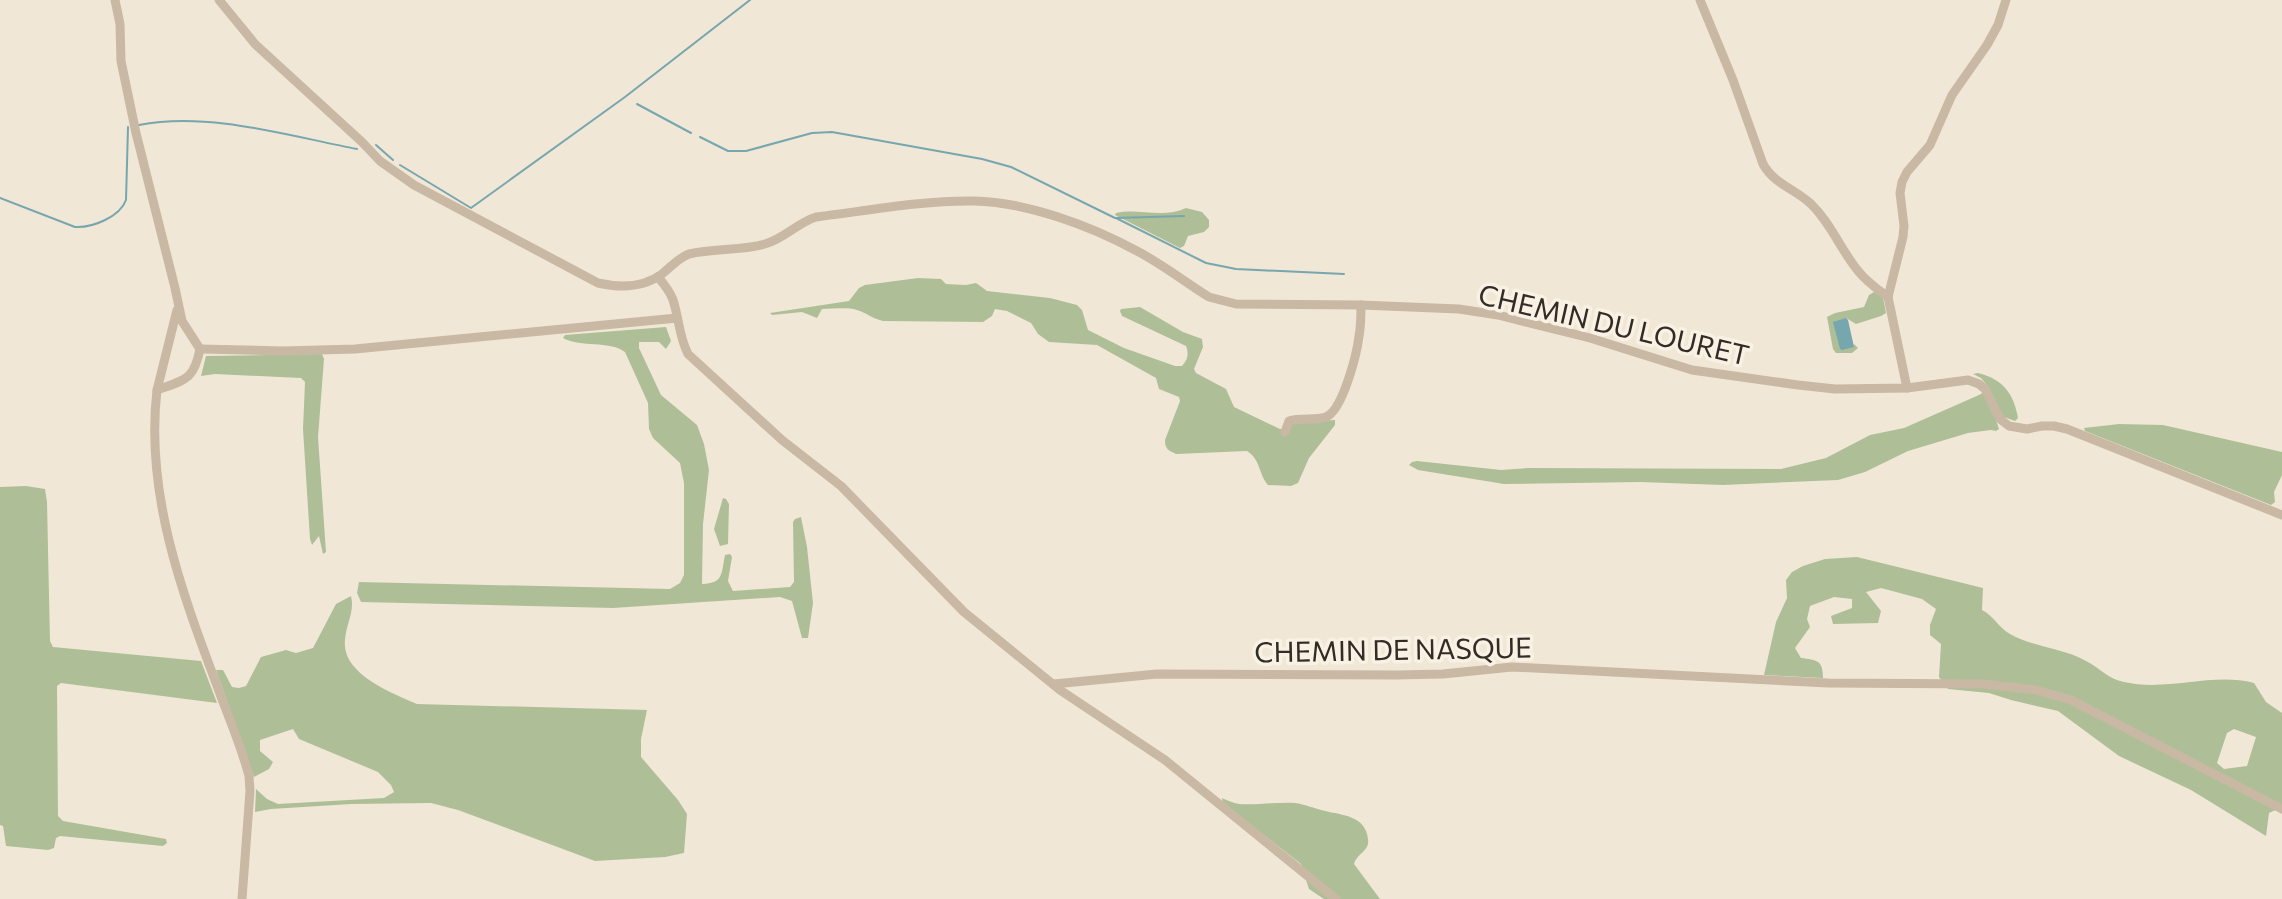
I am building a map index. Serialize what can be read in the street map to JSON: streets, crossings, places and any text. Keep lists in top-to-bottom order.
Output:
{
  "streets": {
    "street": ["CHEMIN DU LOURET", "CHEMIN DE NASQUE"]
  }
}
